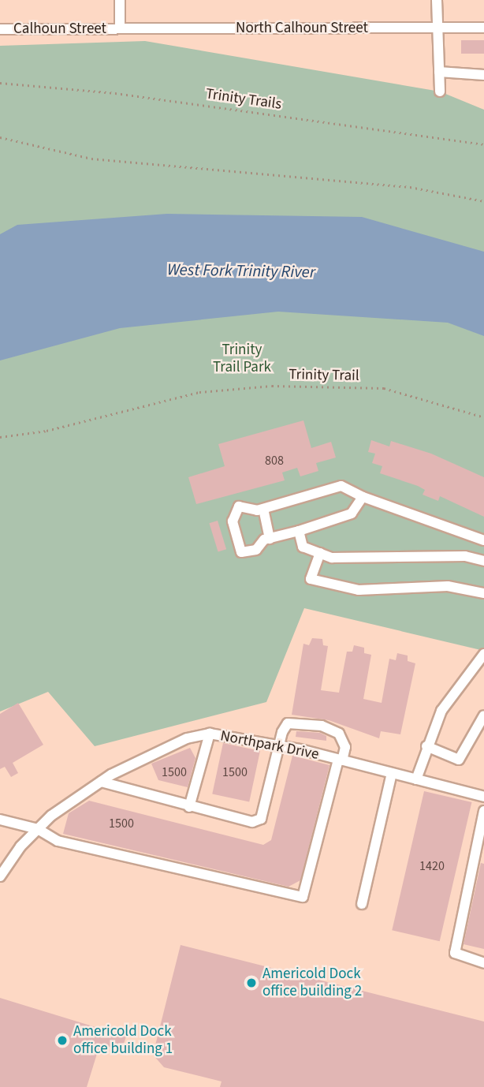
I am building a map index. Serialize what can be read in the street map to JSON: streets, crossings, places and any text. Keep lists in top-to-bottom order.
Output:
{
  "streets": {
    "street": ["North Calhoun Street", "Calhoun Street", "Northpark Drive"],
    "path": ["Trinity Trails", "Trinity Trail"]
  },
  "crossings": [
    ["North Calhoun Street", "Calhoun Street"]
  ],
  "water": ["West Fork Trinity River"],
  "parks": ["Trinity Trail Park"],
  "places": ["Americold Dock office building 2", "Americold Dock office building 1"],
  "house_numbers": [
    "808",
    "1500",
    "1500",
    "1500",
    "1420"
  ]
}
